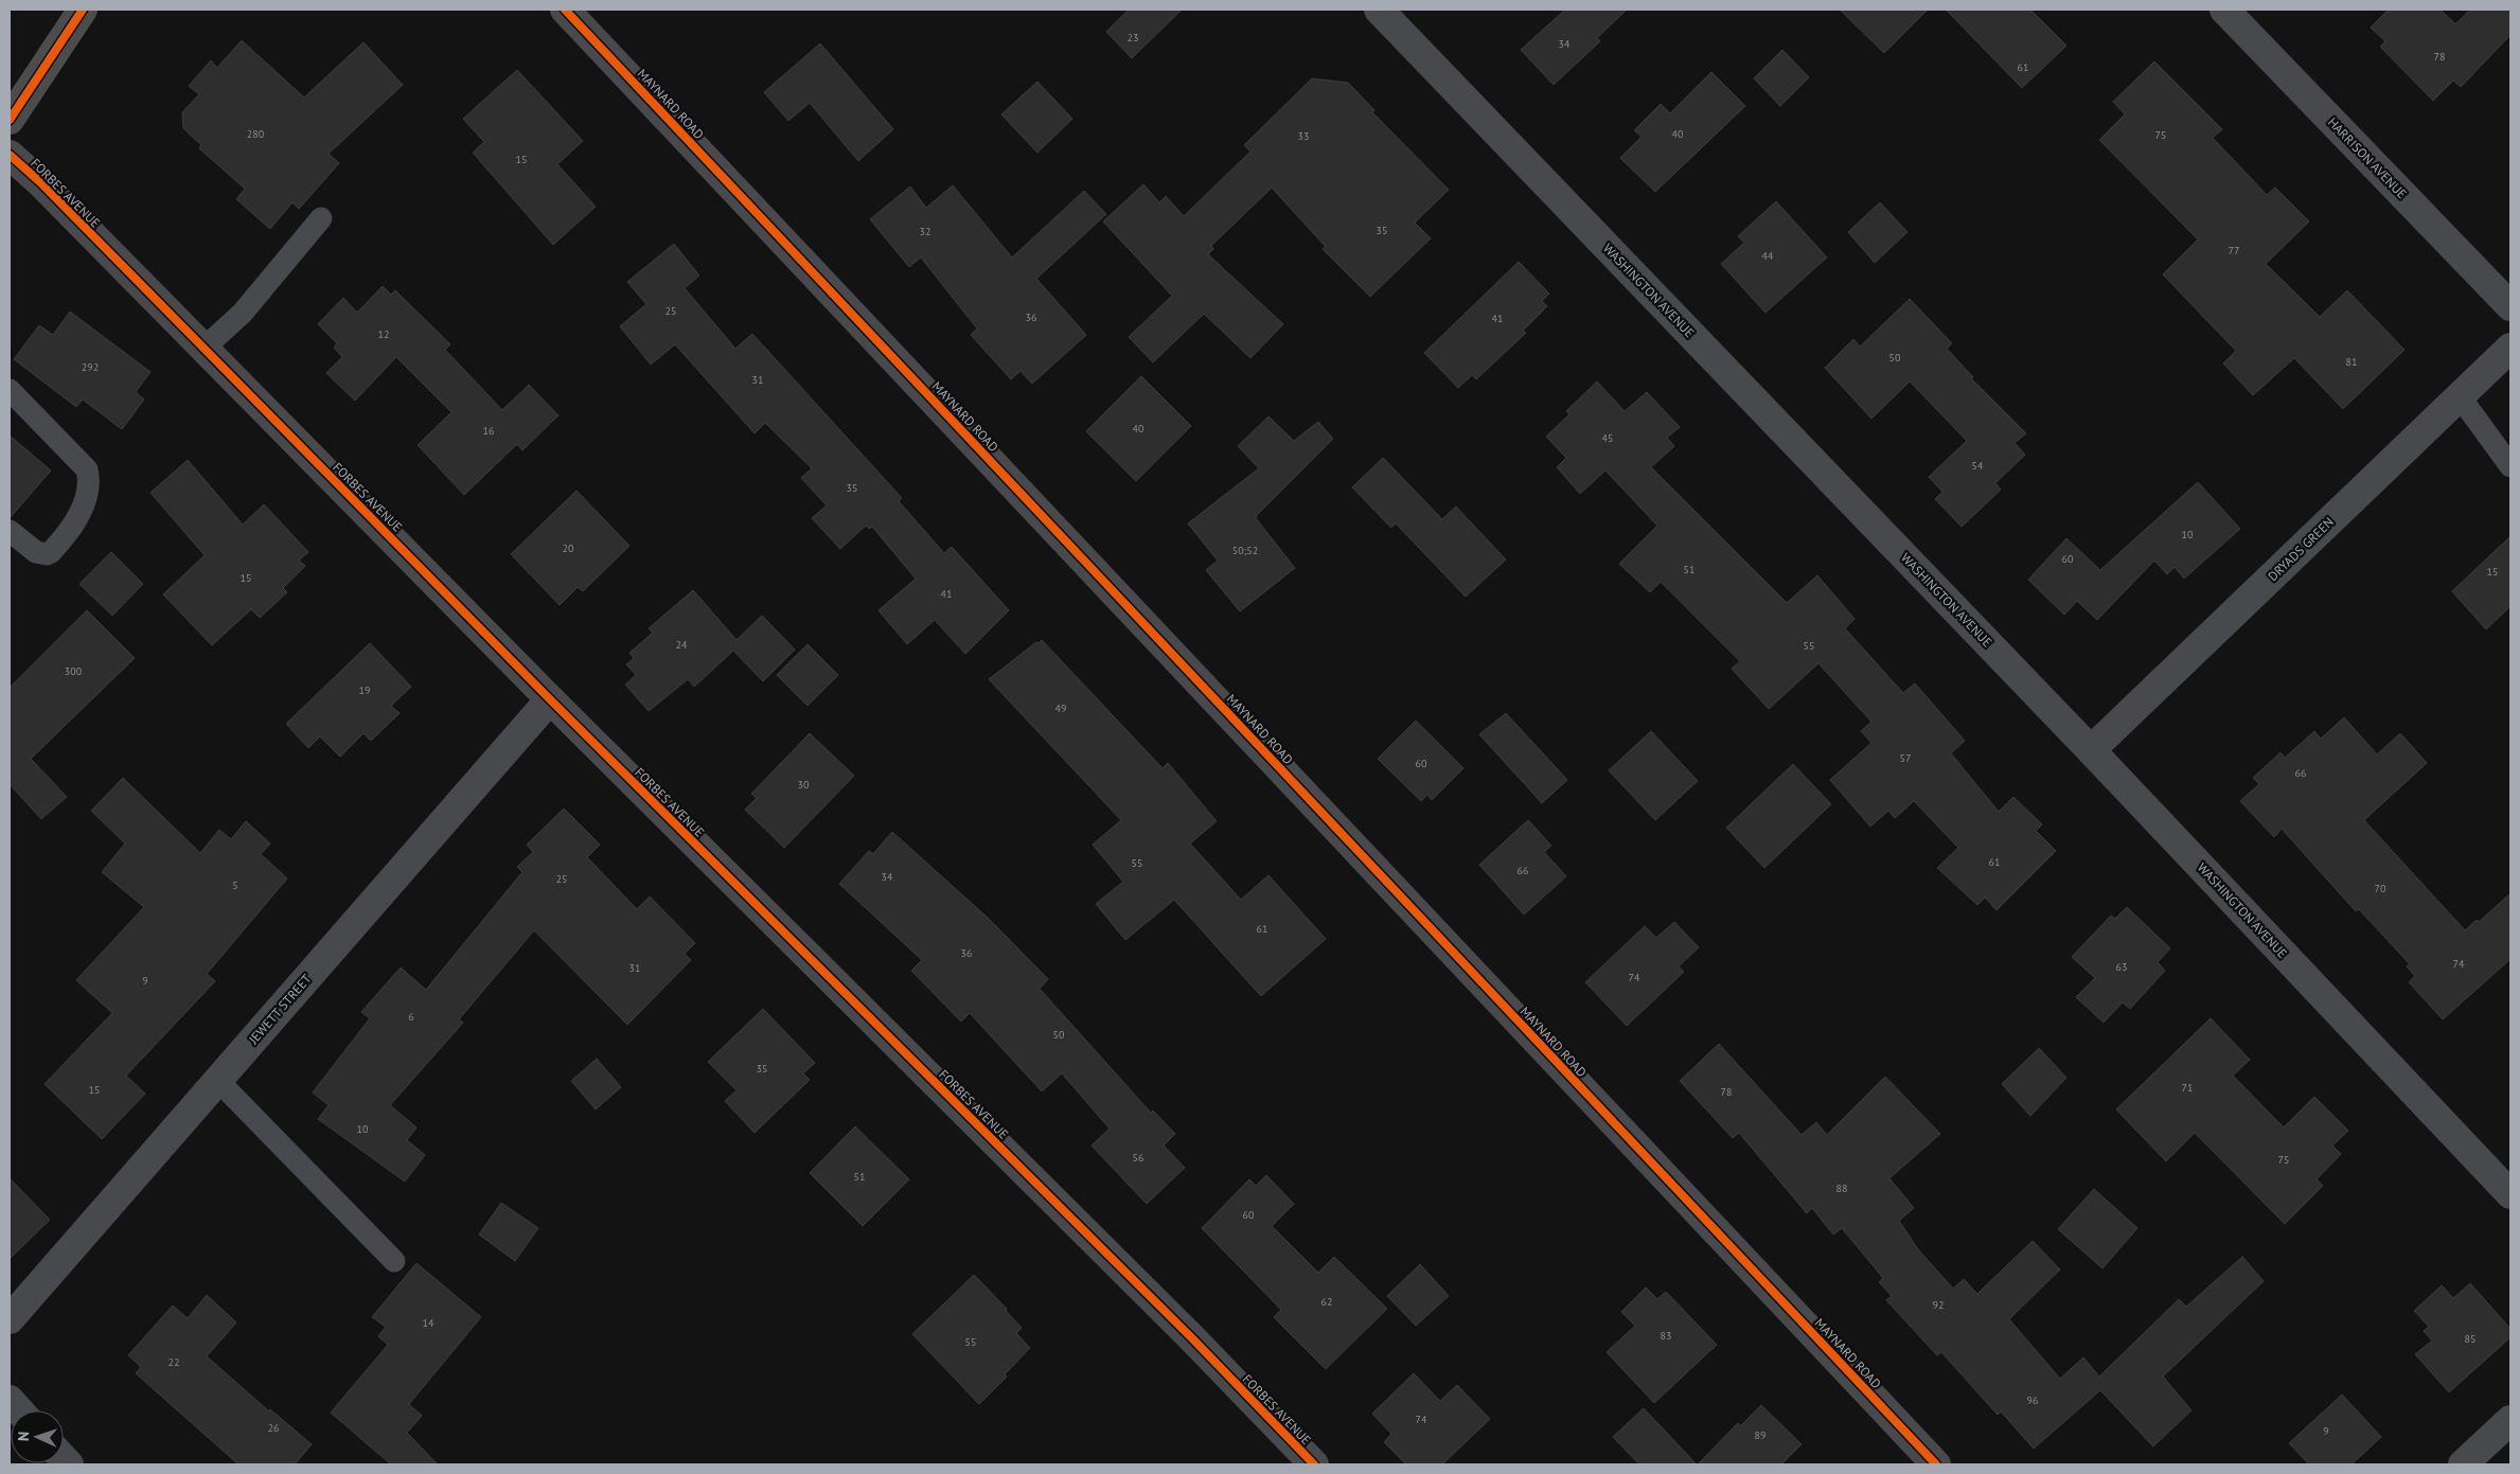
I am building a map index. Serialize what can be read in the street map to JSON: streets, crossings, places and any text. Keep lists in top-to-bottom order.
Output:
{
  "streets": {
    "street": [
      "MAYNARD ROAD",
      "HARRISON AVENUE",
      "FORBES AVENUE",
      "WASHINGTON AVENUE",
      "DRYADS GREEN",
      "JEWETT STREET"
    ]
  },
  "crossings": [
    ["FORBES AVENUE", "JEWETT STREET"],
    ["WASHINGTON AVENUE", "DRYADS GREEN"]
  ],
  "house_numbers": [
    "23",
    "34",
    "78",
    "61",
    "280",
    "40",
    "75",
    "33",
    "15",
    "35",
    "32",
    "77",
    "44",
    "25",
    "36",
    "41",
    "12",
    "50",
    "81",
    "292",
    "31",
    "40",
    "16",
    "45",
    "54",
    "35",
    "10",
    "20",
    "50;52",
    "60",
    "51",
    "15",
    "15",
    "41",
    "24",
    "55",
    "300",
    "19",
    "49",
    "57",
    "60",
    "66",
    "30",
    "61",
    "55",
    "66",
    "34",
    "25",
    "5",
    "70",
    "61",
    "36",
    "74",
    "63",
    "31",
    "74",
    "9",
    "6",
    "50",
    "35",
    "71",
    "15",
    "78",
    "10",
    "56",
    "75",
    "51",
    "88",
    "60",
    "62",
    "92",
    "14",
    "83",
    "85",
    "55",
    "22",
    "96",
    "74",
    "26",
    "9",
    "89"
  ],
  "north": "left"
}
